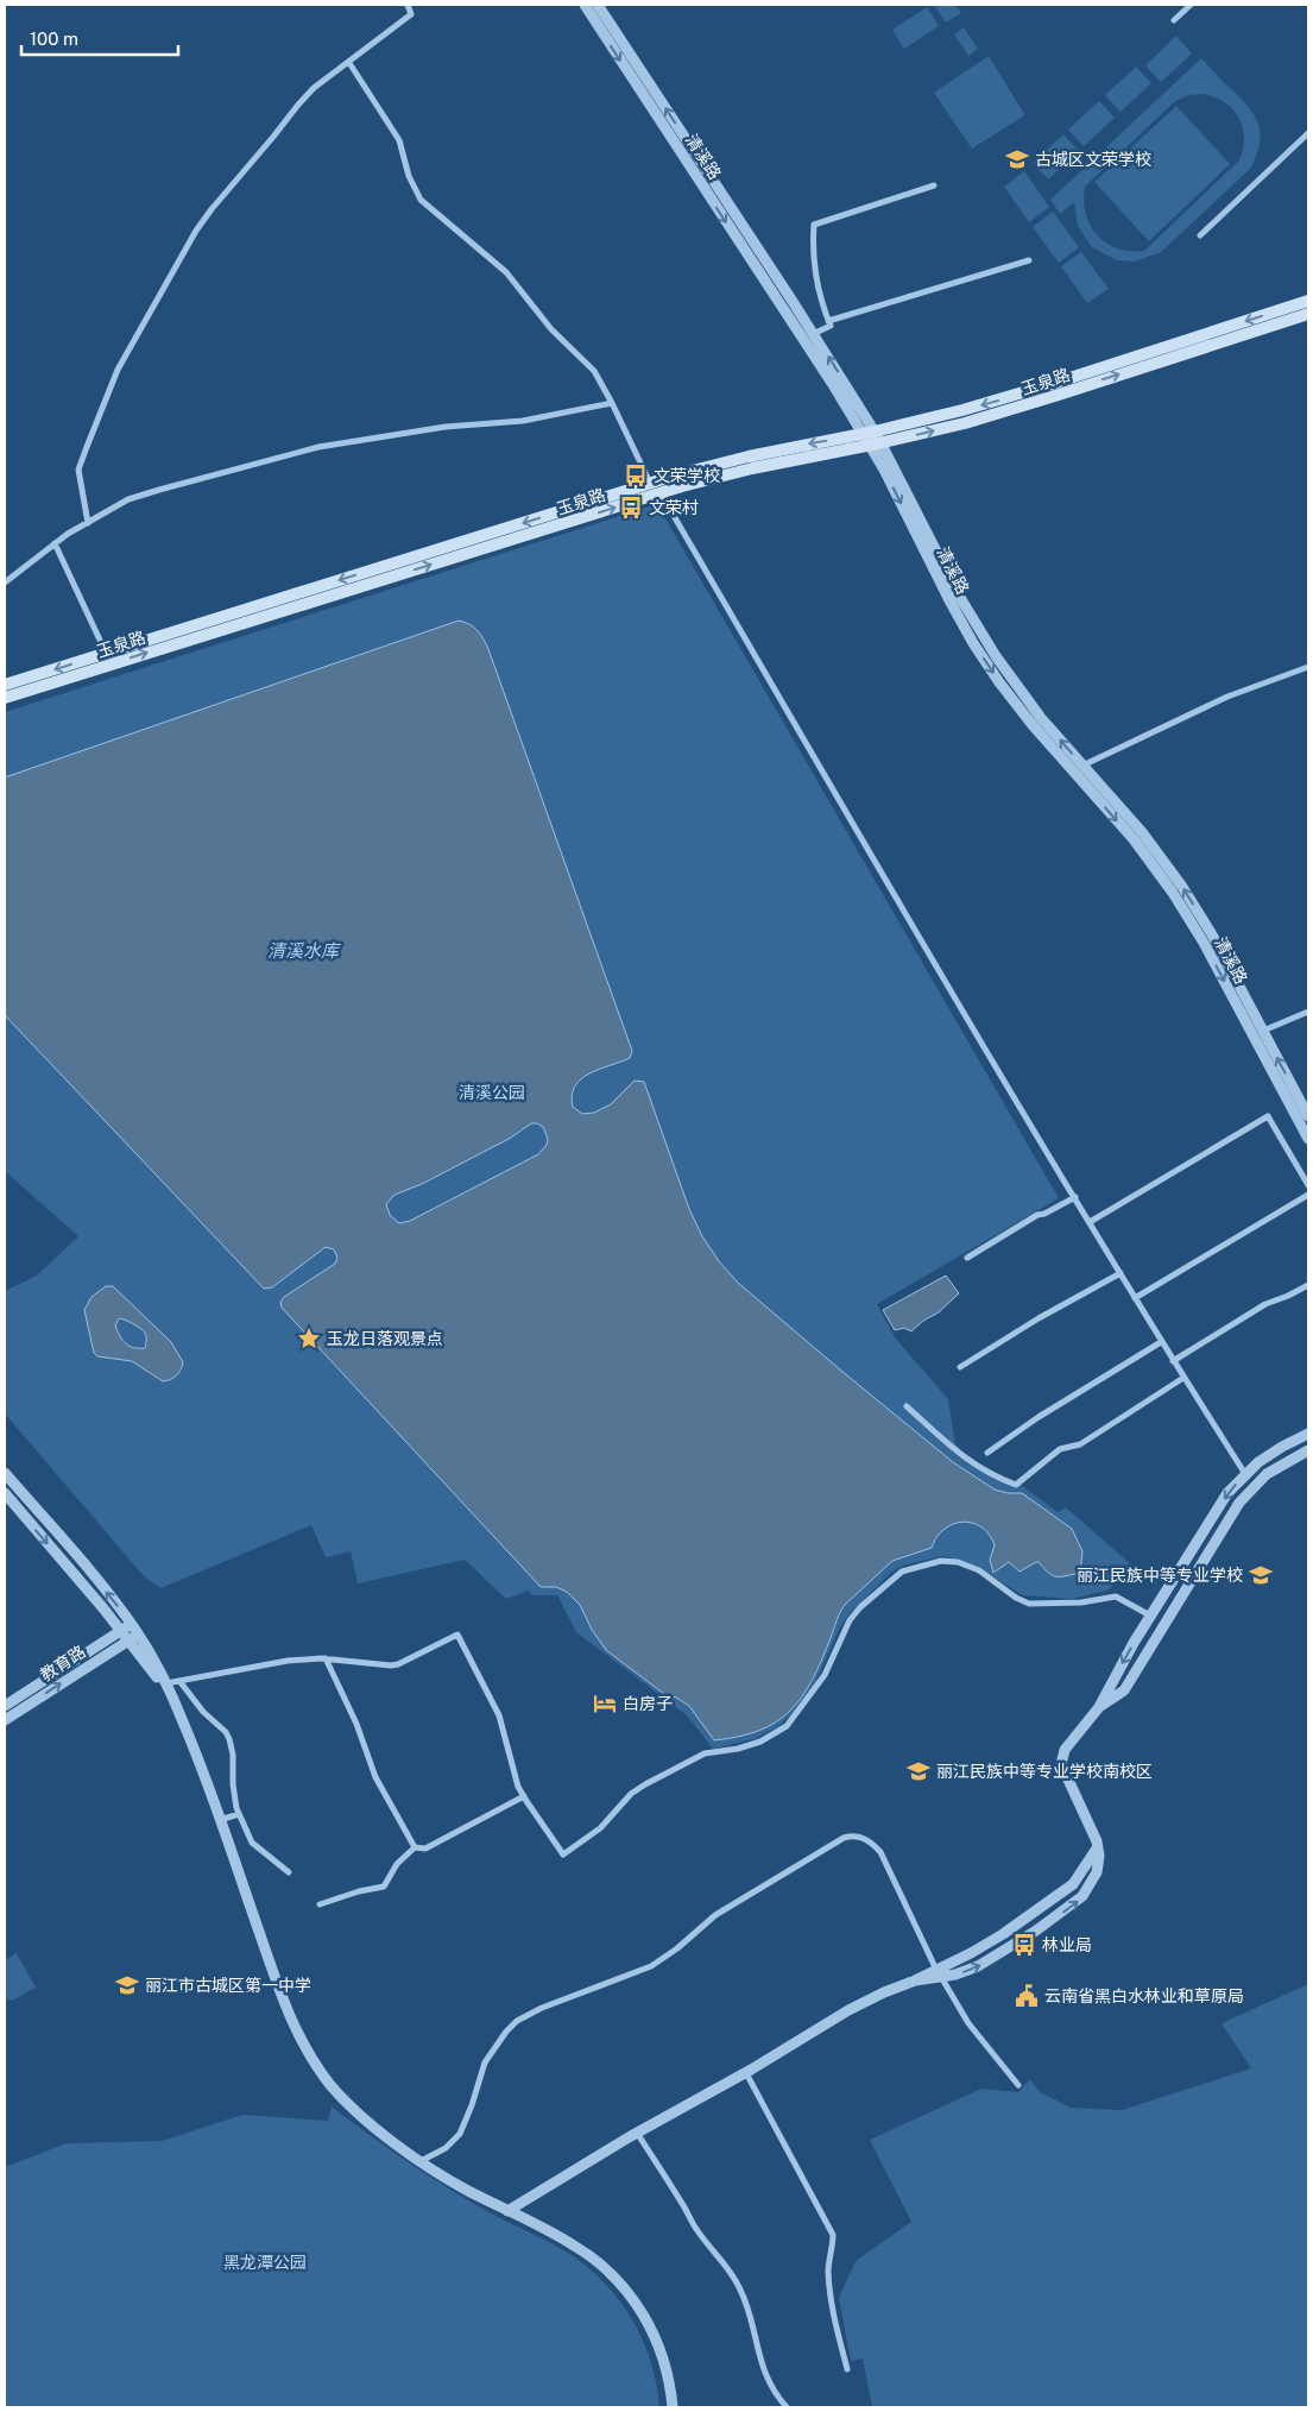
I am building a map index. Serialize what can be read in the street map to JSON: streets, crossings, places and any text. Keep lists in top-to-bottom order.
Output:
{
  "streets": {
    "main road": ["玉泉路"],
    "street": ["清溪路", "教育路"]
  },
  "crossings": [
    ["清溪路", "玉泉路"]
  ],
  "water": ["清溪水库"],
  "parks": ["清溪公园", "黑龙潭公园"],
  "places": {
    "school or university": [
      "古城区文荣学校",
      "丽江民族中等专业学校",
      "丽江民族中等专业学校南校区",
      "丽江市古城区第一中学"
    ],
    "bus stop": ["文荣学校", "文荣村", "林业局"],
    "place": ["玉龙日落观景点"],
    "hotel": ["白房子"],
    "public building": ["云南省黑白水林业和草原局"]
  },
  "scale_bar": "100 m"
}
